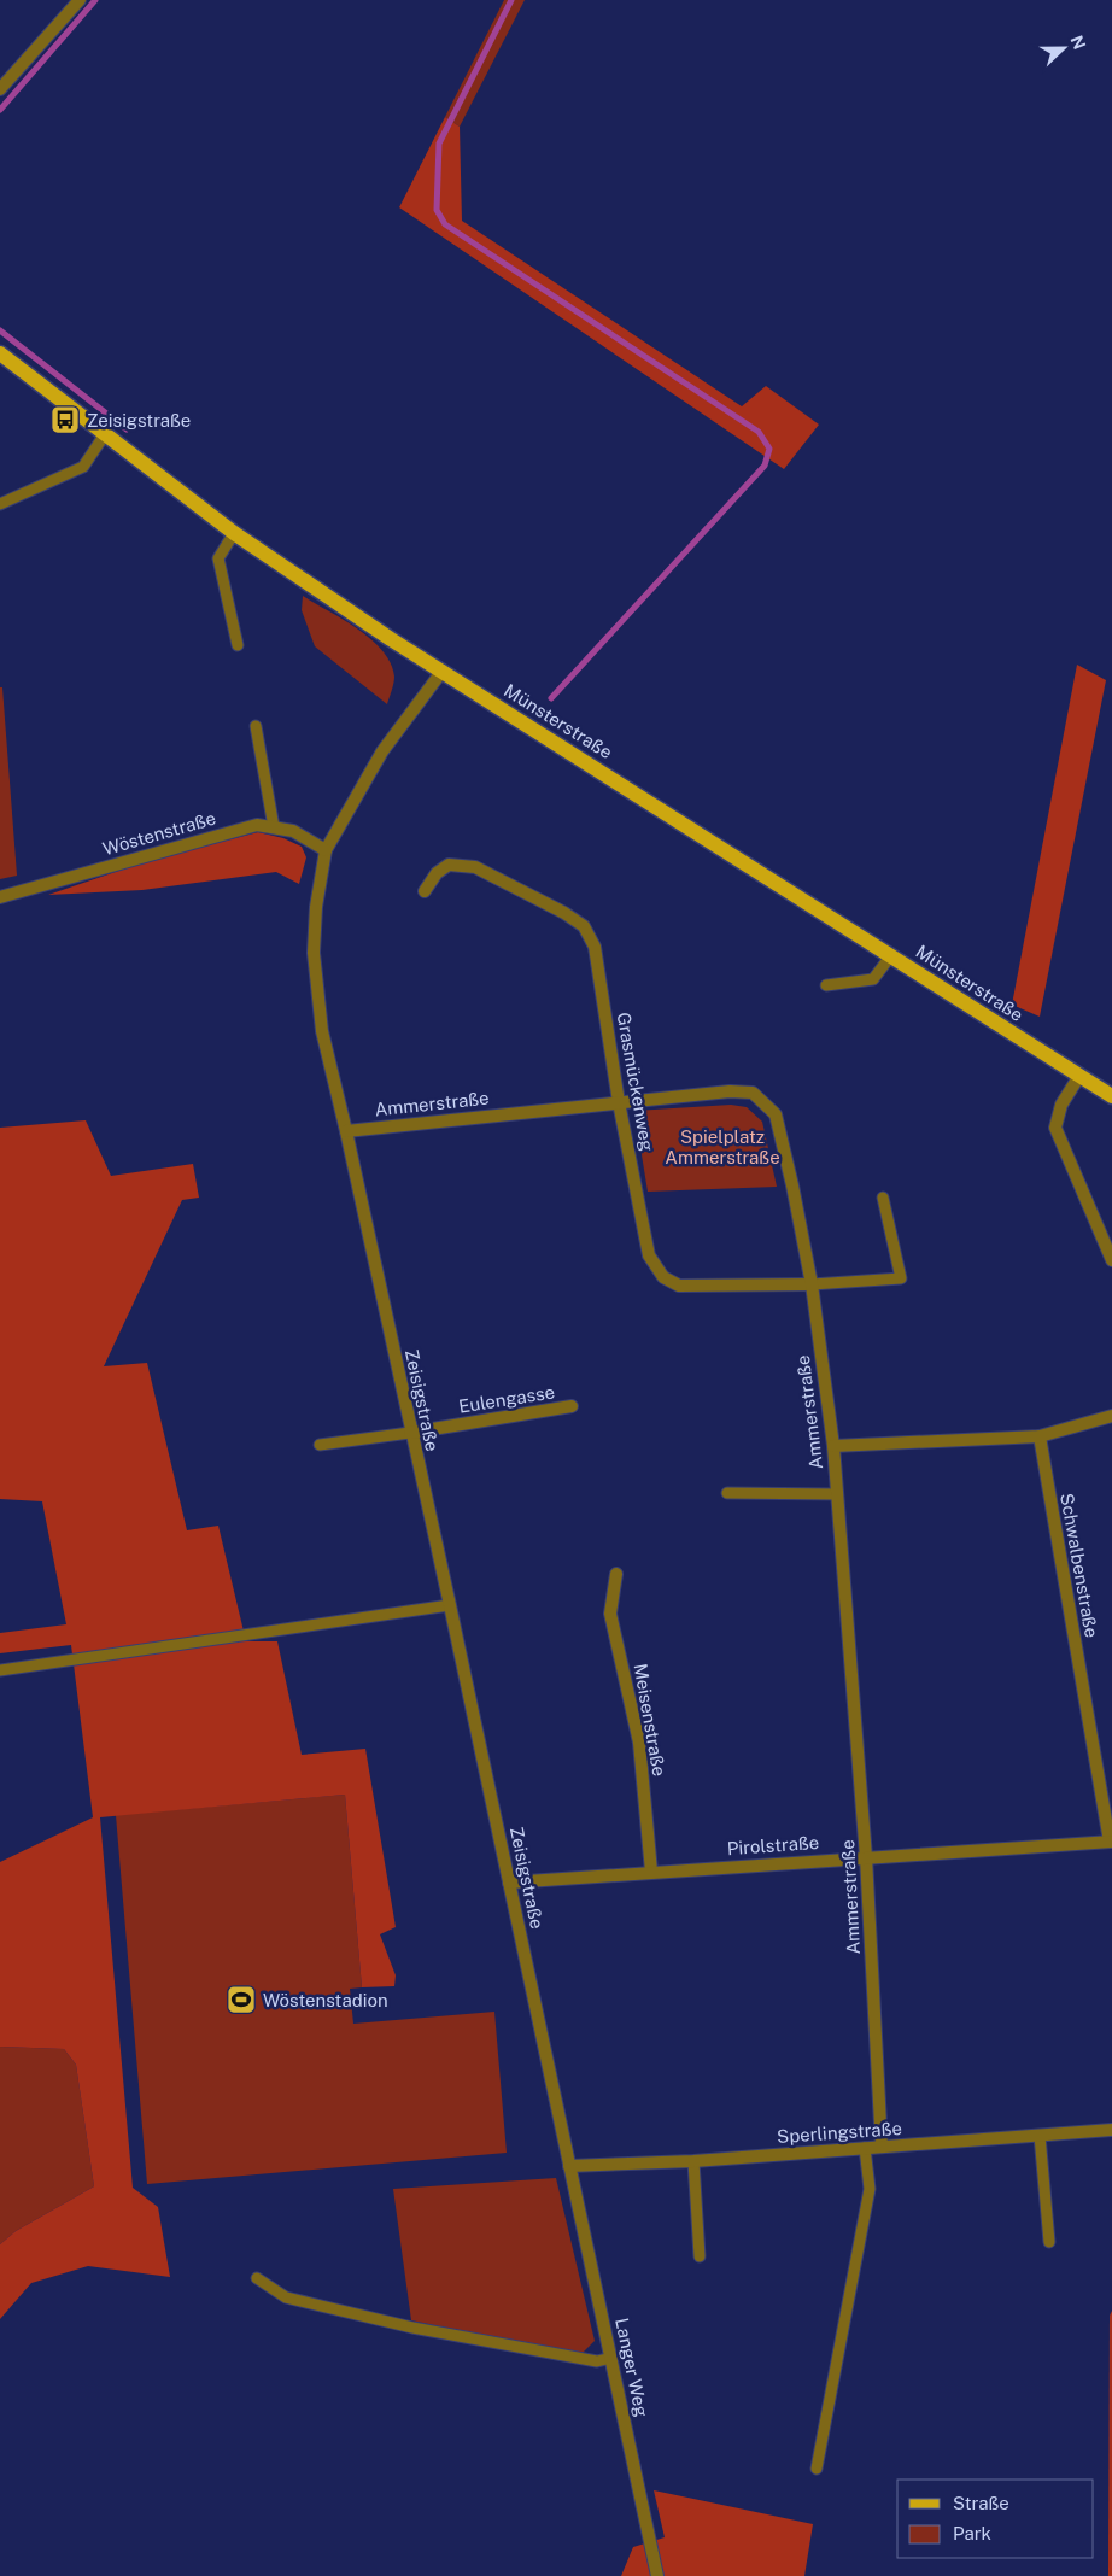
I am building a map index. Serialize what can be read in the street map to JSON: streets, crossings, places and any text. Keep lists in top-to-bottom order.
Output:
{
  "streets": {
    "main road": ["Münsterstraße"],
    "street": [
      "Wöstenstraße",
      "Grasmückenweg",
      "Ammerstraße",
      "Eulengasse",
      "Zeisigstraße",
      "Schwalbenstraße",
      "Meisenstraße",
      "Pirolstraße",
      "Sperlingstraße",
      "Langer Weg"
    ]
  },
  "crossings": [
    ["Münsterstraße", "Zeisigstraße"],
    ["Wöstenstraße", "Zeisigstraße"],
    ["Grasmückenweg", "Ammerstraße"],
    ["Ammerstraße", "Zeisigstraße"],
    ["Ammerstraße", "Pirolstraße"],
    ["Ammerstraße", "Sperlingstraße"],
    ["Eulengasse", "Zeisigstraße"],
    ["Zeisigstraße", "Pirolstraße"],
    ["Zeisigstraße", "Sperlingstraße"],
    ["Zeisigstraße", "Langer Weg"],
    ["Schwalbenstraße", "Pirolstraße"],
    ["Meisenstraße", "Pirolstraße"],
    ["Sperlingstraße", "Langer Weg"]
  ],
  "parks": ["Spielplatz Ammerstraße"],
  "places": {
    "bus stop": ["Zeisigstraße"],
    "sports": ["Wöstenstadion"]
  },
  "legend": ["Straße", "Park"],
  "north": "right"
}
